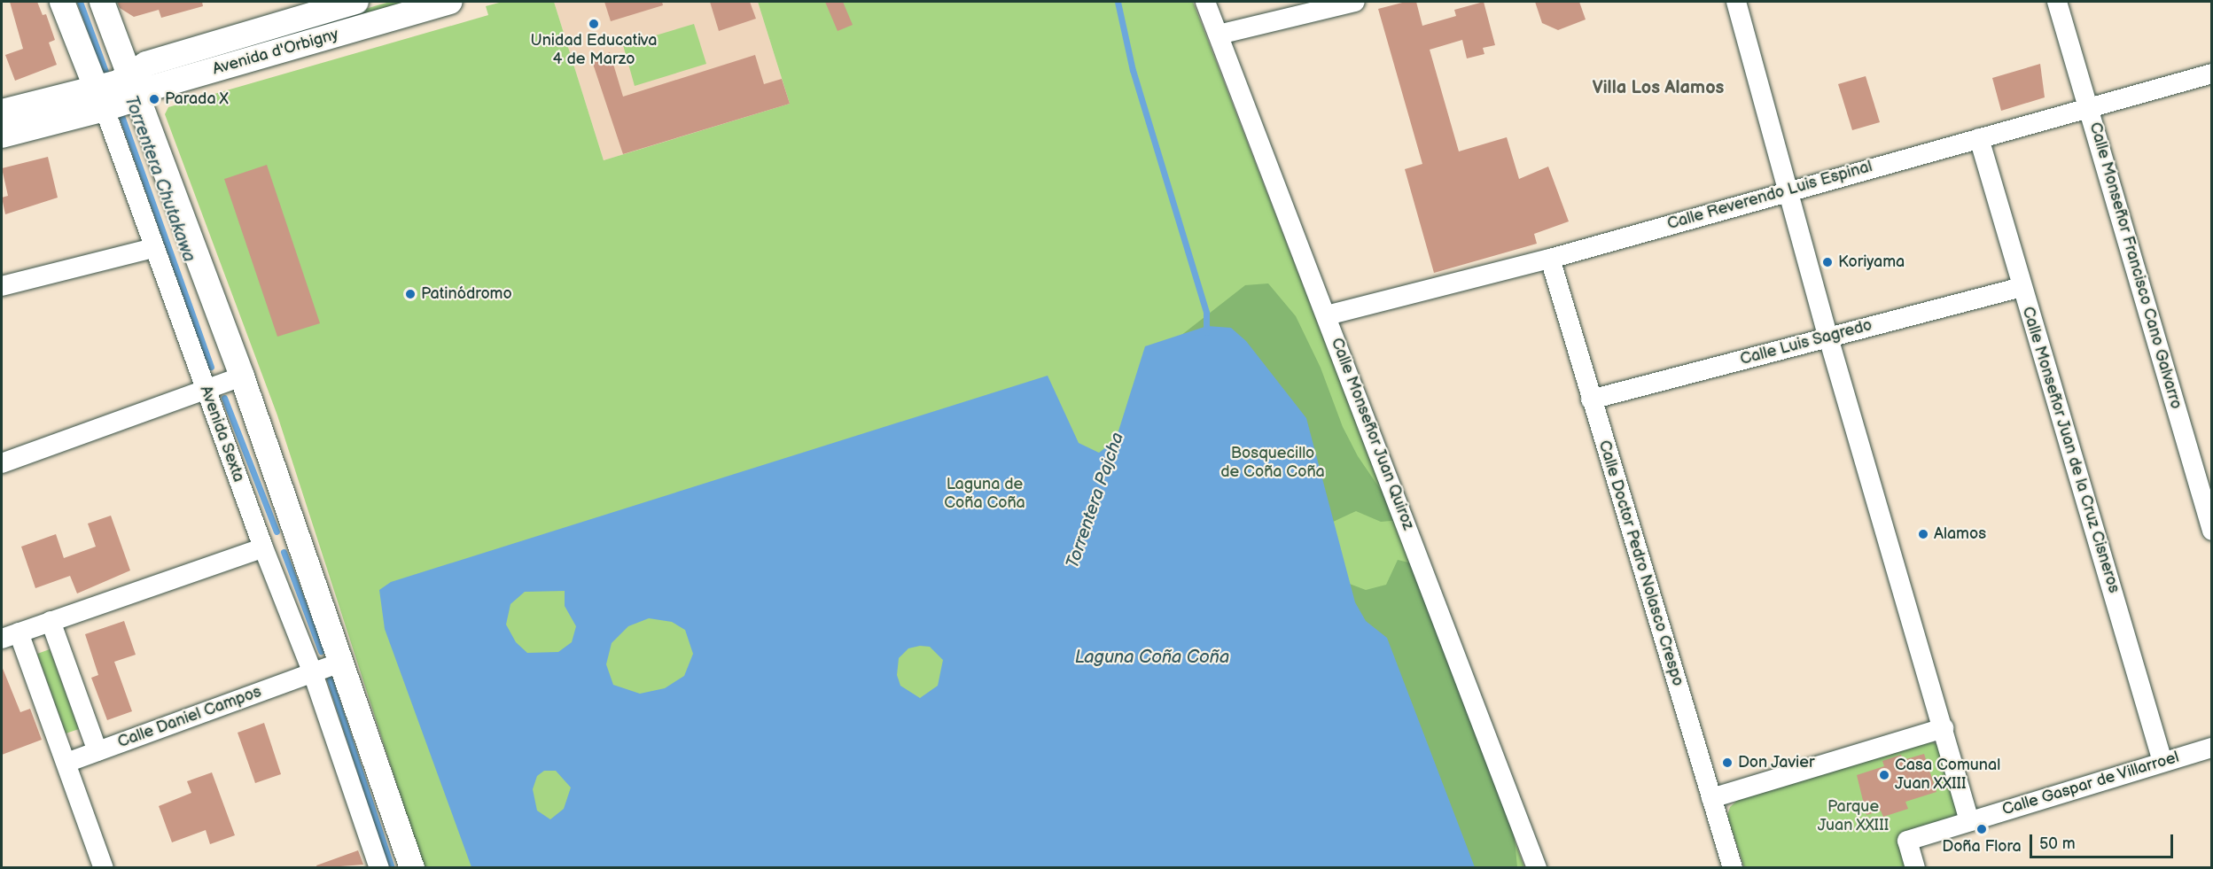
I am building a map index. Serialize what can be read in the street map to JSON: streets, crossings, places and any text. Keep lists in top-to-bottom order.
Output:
{
  "streets": {
    "main road": ["Avenida d'Orbigny", "Avenida Sexta"],
    "street": [
      "Calle Reverendo Luis Espinal",
      "Calle Monseñor Francisco Cano Galvarro",
      "Calle Luis Sagredo",
      "Calle Monseñor Juan Quiroz",
      "Calle Monseñor Juan de la Cruz Cisneros",
      "Calle Doctor Pedro Nolasco Crespo",
      "Calle Daniel Campos",
      "Calle Gaspar de Villarroel"
    ]
  },
  "crossings": [
    ["Avenida d'Orbigny", "Avenida Sexta"],
    ["Calle Reverendo Luis Espinal", "Calle Monseñor Francisco Cano Galvarro"],
    ["Calle Reverendo Luis Espinal", "Calle Monseñor Juan Quiroz"],
    ["Calle Reverendo Luis Espinal", "Calle Monseñor Juan de la Cruz Cisneros"],
    ["Calle Reverendo Luis Espinal", "Calle Doctor Pedro Nolasco Crespo"],
    ["Calle Luis Sagredo", "Calle Monseñor Juan de la Cruz Cisneros"],
    ["Calle Luis Sagredo", "Calle Doctor Pedro Nolasco Crespo"],
    ["Avenida Sexta", "Calle Daniel Campos"],
    ["Calle Monseñor Juan de la Cruz Cisneros", "Calle Gaspar de Villarroel"]
  ],
  "districts": ["Villa Los Alamos"],
  "water": ["Torrentera Chutakawa", "Torrentera Pajcha", "Laguna Coña Coña"],
  "parks": ["Bosquecillo de Coña Coña", "Laguna de Coña Coña", "Parque Juan XXIII"],
  "places": [
    "Unidad Educativa 4 de Marzo",
    "Parada X",
    "Koriyama",
    "Patinódromo",
    "Alamos",
    "Don Javier",
    "Casa Comunal Juan XXIII",
    "Doña Flora"
  ],
  "scale_bar": "50 m"
}
